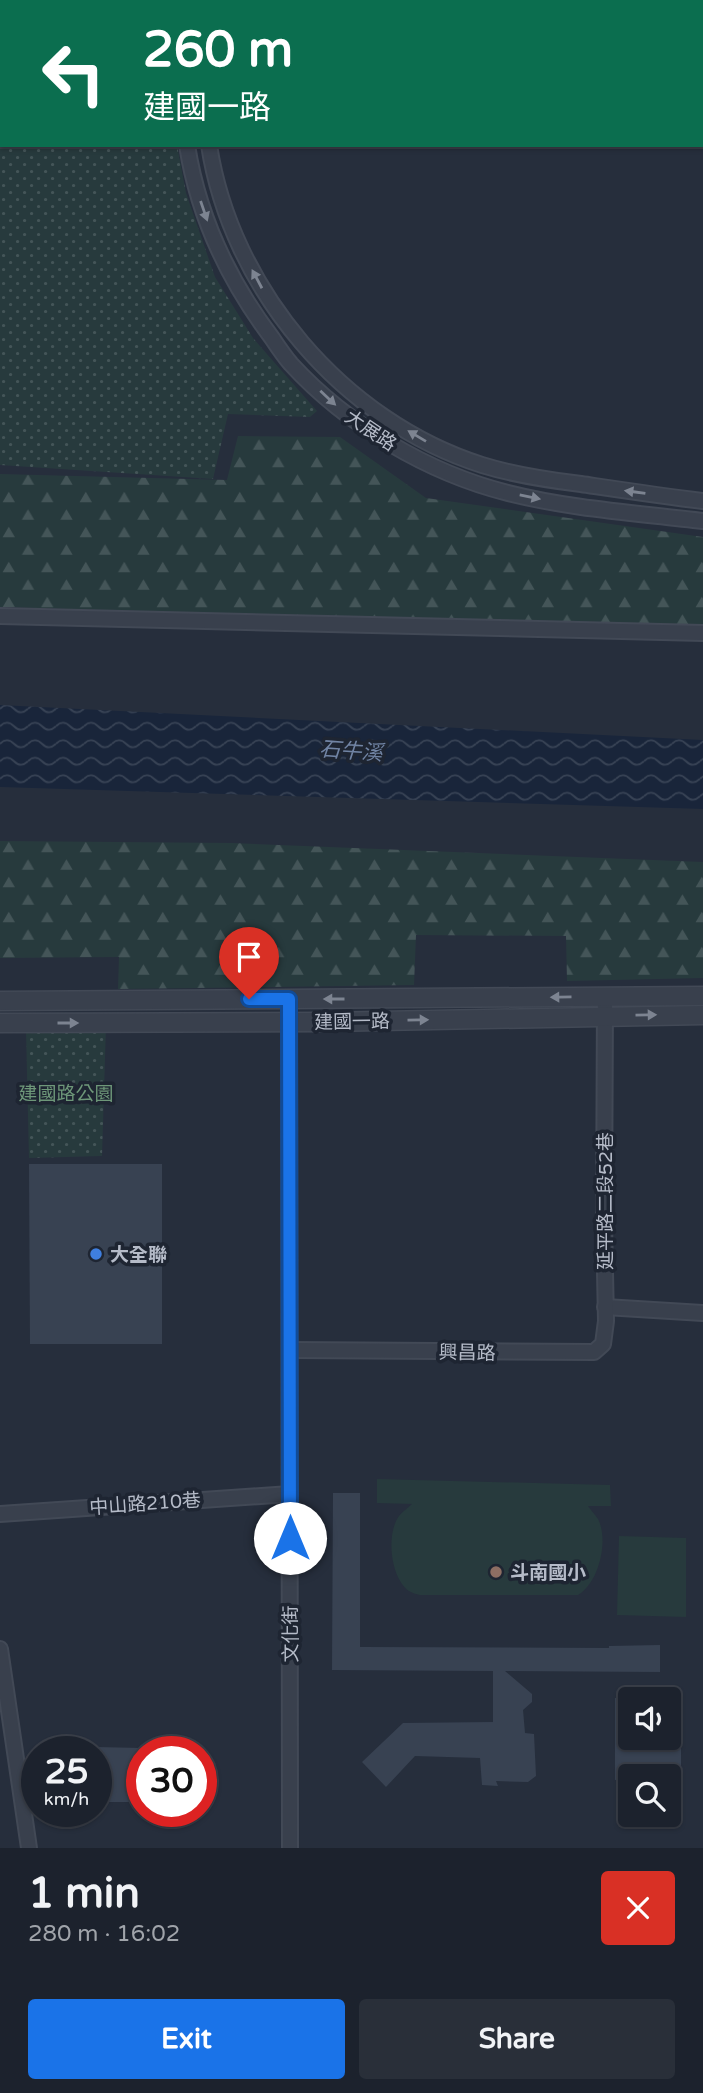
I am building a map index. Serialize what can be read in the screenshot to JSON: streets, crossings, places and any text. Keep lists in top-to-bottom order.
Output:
{
  "streets": {
    "street": [
      "大展路",
      "建國一路",
      "延平路二段52巷",
      "興昌路",
      "中山路210巷",
      "文化街"
    ]
  },
  "crossings": [
    ["建國一路", "延平路二段52巷"],
    ["建國一路", "文化街"],
    ["延平路二段52巷", "興昌路"],
    ["興昌路", "文化街"],
    ["中山路210巷", "文化街"]
  ],
  "water": ["石牛溪"],
  "parks": ["建國路公園"],
  "places": ["大全聯", "斗南國小"],
  "page": {
    "turn": ["260 m", "建國一路"],
    "speed": "25 km/h",
    "limit": "30",
    "heading": ["1 min", "280 m · 16:02"],
    "buttons": ["Exit", "Share"]
  }
}
